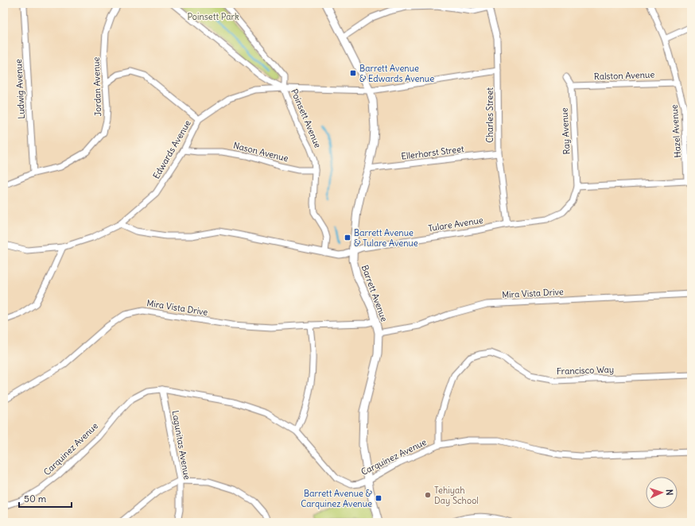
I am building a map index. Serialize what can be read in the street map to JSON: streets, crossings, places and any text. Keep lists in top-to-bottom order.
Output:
{
  "streets": {
    "street": [
      "Ralston Avenue",
      "Jordan Avenue",
      "Ludwig Avenue",
      "Charles Street",
      "Poinsett Avenue",
      "Ray Avenue",
      "Hazel Avenue",
      "Edwards Avenue",
      "Nason Avenue",
      "Ellerhorst Street",
      "Tulare Avenue",
      "Barrett Avenue",
      "Mira Vista Drive",
      "Francisco Way",
      "Lagunitas Avenue",
      "Carquinez Avenue"
    ]
  },
  "crossings": [
    ["Ralston Avenue", "Ray Avenue"],
    ["Ralston Avenue", "Hazel Avenue"],
    ["Jordan Avenue", "Ludwig Avenue"],
    ["Charles Street", "Edwards Avenue"],
    ["Charles Street", "Ellerhorst Street"],
    ["Charles Street", "Tulare Avenue"],
    ["Poinsett Avenue", "Edwards Avenue"],
    ["Poinsett Avenue", "Nason Avenue"],
    ["Poinsett Avenue", "Tulare Avenue"],
    ["Ray Avenue", "Tulare Avenue"],
    ["Edwards Avenue", "Nason Avenue"],
    ["Edwards Avenue", "Tulare Avenue"],
    ["Edwards Avenue", "Barrett Avenue"],
    ["Ellerhorst Street", "Barrett Avenue"],
    ["Tulare Avenue", "Barrett Avenue"],
    ["Barrett Avenue", "Mira Vista Drive"],
    ["Barrett Avenue", "Carquinez Avenue"],
    ["Francisco Way", "Carquinez Avenue"],
    ["Lagunitas Avenue", "Carquinez Avenue"]
  ],
  "parks": ["Poinsett Park"],
  "places": {
    "transit": ["Barrett Avenue & Edwards Avenue", "Barrett Avenue & Tulare Avenue", "Barrett Avenue & Carquinez Avenue"],
    "other": ["Tehiyah Day School"]
  },
  "scale_bar": "50 m",
  "north": "right"
}
